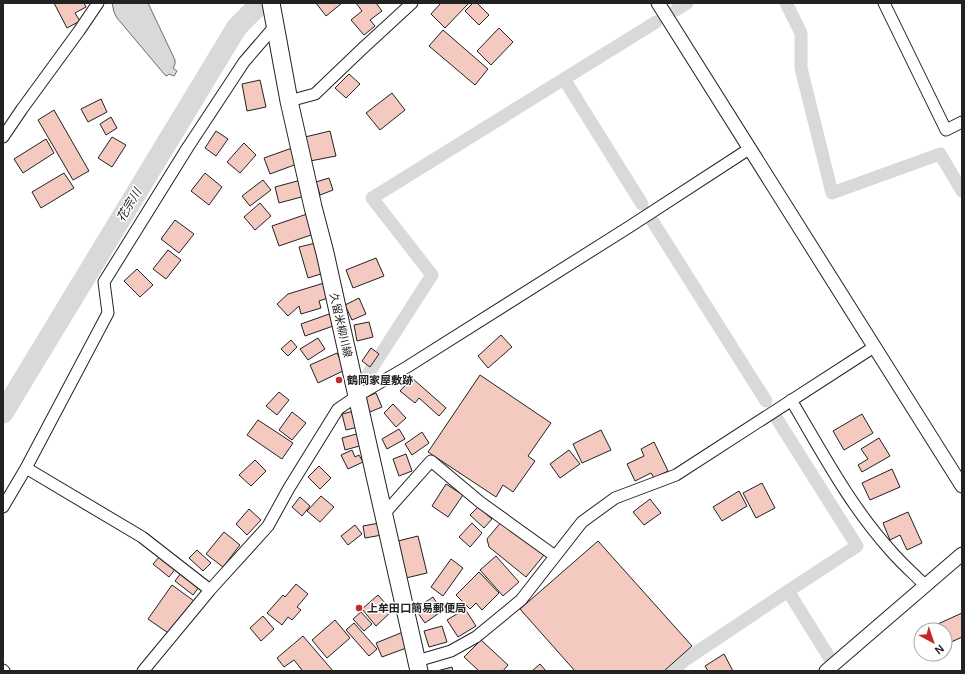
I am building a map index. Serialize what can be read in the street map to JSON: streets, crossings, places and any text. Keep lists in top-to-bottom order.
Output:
{
  "streets": {
    "main road": ["久留米柳川線"]
  },
  "water": ["花宗川"],
  "places": ["鶴岡家屋敷跡", "上牟田口簡易郵便局"],
  "north": "bottom right"
}
